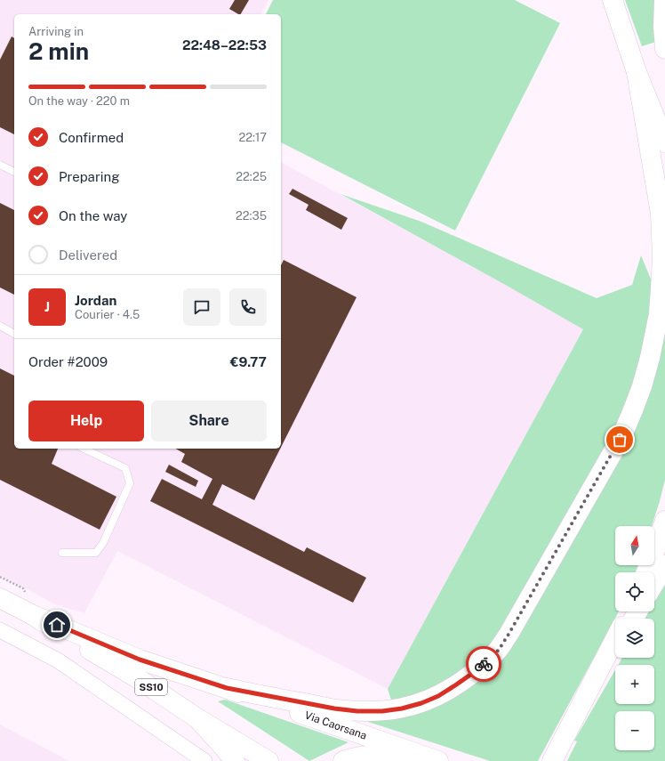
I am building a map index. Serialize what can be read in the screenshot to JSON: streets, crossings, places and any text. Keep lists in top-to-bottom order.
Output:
{
  "streets": {
    "main road": ["SS10", "Via Caorsana"]
  },
  "north": "top",
  "page": {
    "heading": ["2 min", "Arriving in", "22:48–22:53"],
    "panel": [
      "Jordan",
      "Courier · 4.5",
      "Order #2009",
      "€9.77"
    ],
    "bar": "On the way · 220 m",
    "list": [
      ["Confirmed", "22:17"],
      ["Preparing", "22:25"],
      ["On the way", "22:35"],
      "Delivered"
    ],
    "round": "J",
    "buttons": ["Help", "Share"],
    "map_buttons": ["+", "−"]
  }
}
